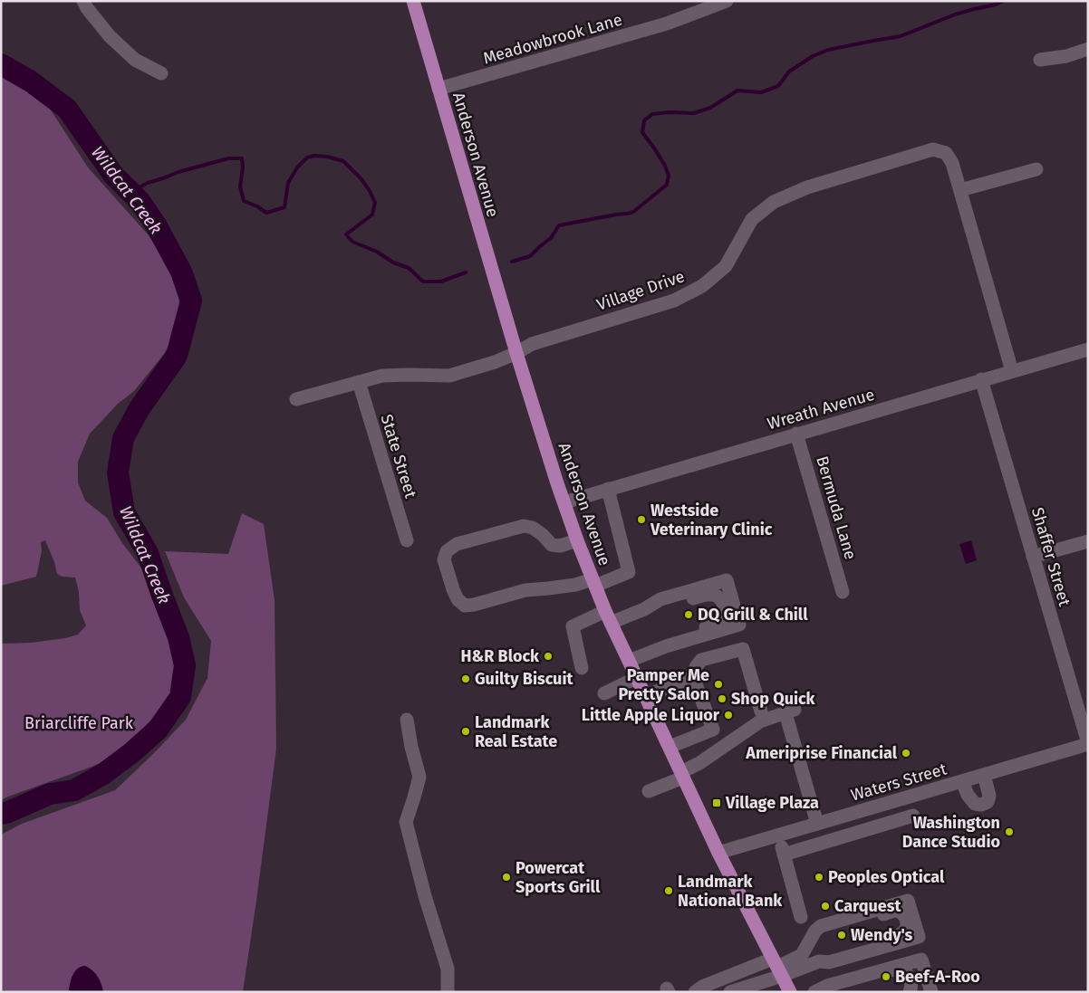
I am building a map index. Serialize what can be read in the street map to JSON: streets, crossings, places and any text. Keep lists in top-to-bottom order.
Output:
{
  "streets": {
    "main road": ["Anderson Avenue"],
    "street": [
      "Meadowbrook Lane",
      "Village Drive",
      "Wreath Avenue",
      "State Street",
      "Bermuda Lane",
      "Shaffer Street",
      "Waters Street"
    ]
  },
  "crossings": [
    ["Meadowbrook Lane", "Anderson Avenue"],
    ["Anderson Avenue", "Village Drive"],
    ["Anderson Avenue", "Wreath Avenue"],
    ["Anderson Avenue", "Waters Street"],
    ["Village Drive", "Wreath Avenue"],
    ["Village Drive", "State Street"],
    ["Wreath Avenue", "Bermuda Lane"],
    ["Wreath Avenue", "Shaffer Street"],
    ["Shaffer Street", "Waters Street"]
  ],
  "water": ["Wildcat Creek"],
  "parks": ["Briarcliffe Park"],
  "places": {
    "other": [
      "Westside Veterinary Clinic",
      "DQ Grill & Chill",
      "H&R Block",
      "Guilty Biscuit",
      "Pamper Me Pretty Salon",
      "Shop Quick",
      "Little Apple Liquor",
      "Landmark Real Estate",
      "Ameriprise Financial",
      "Washington Dance Studio",
      "Powercat Sports Grill",
      "Peoples Optical",
      "Landmark National Bank",
      "Carquest",
      "Wendy's",
      "Beef-A-Roo"
    ],
    "transit": ["Village Plaza"]
  }
}
